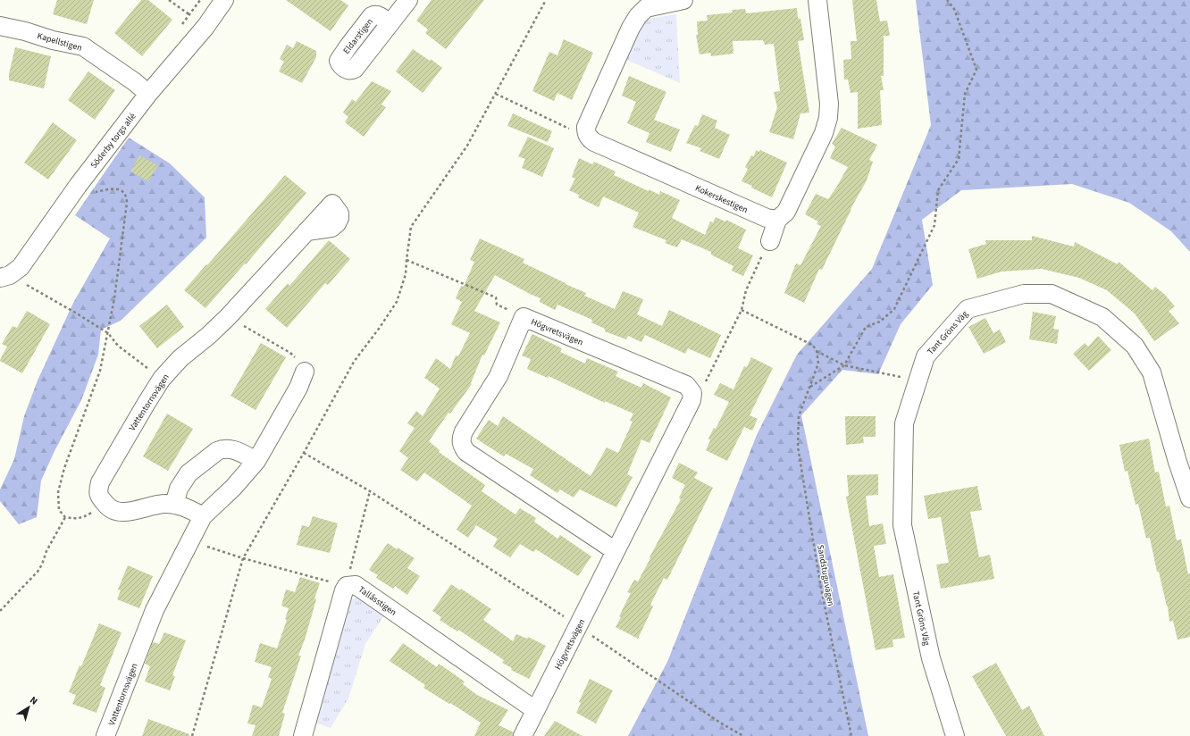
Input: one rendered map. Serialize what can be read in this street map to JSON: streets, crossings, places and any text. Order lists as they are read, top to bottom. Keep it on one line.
{"streets":{"street":["Kapellstigen","Söderby torgs allé","Kokerskestigen","Högvretsvägen","Tant Gröns Väg","Vattentornsvägen","Tallåsstigen"],"path":["Sandstuguvägen"]},"crossings":[["Kapellstigen","Söderby torgs allé"],["Högvretsvägen","Tallåsstigen"]],"north":"top right"}
